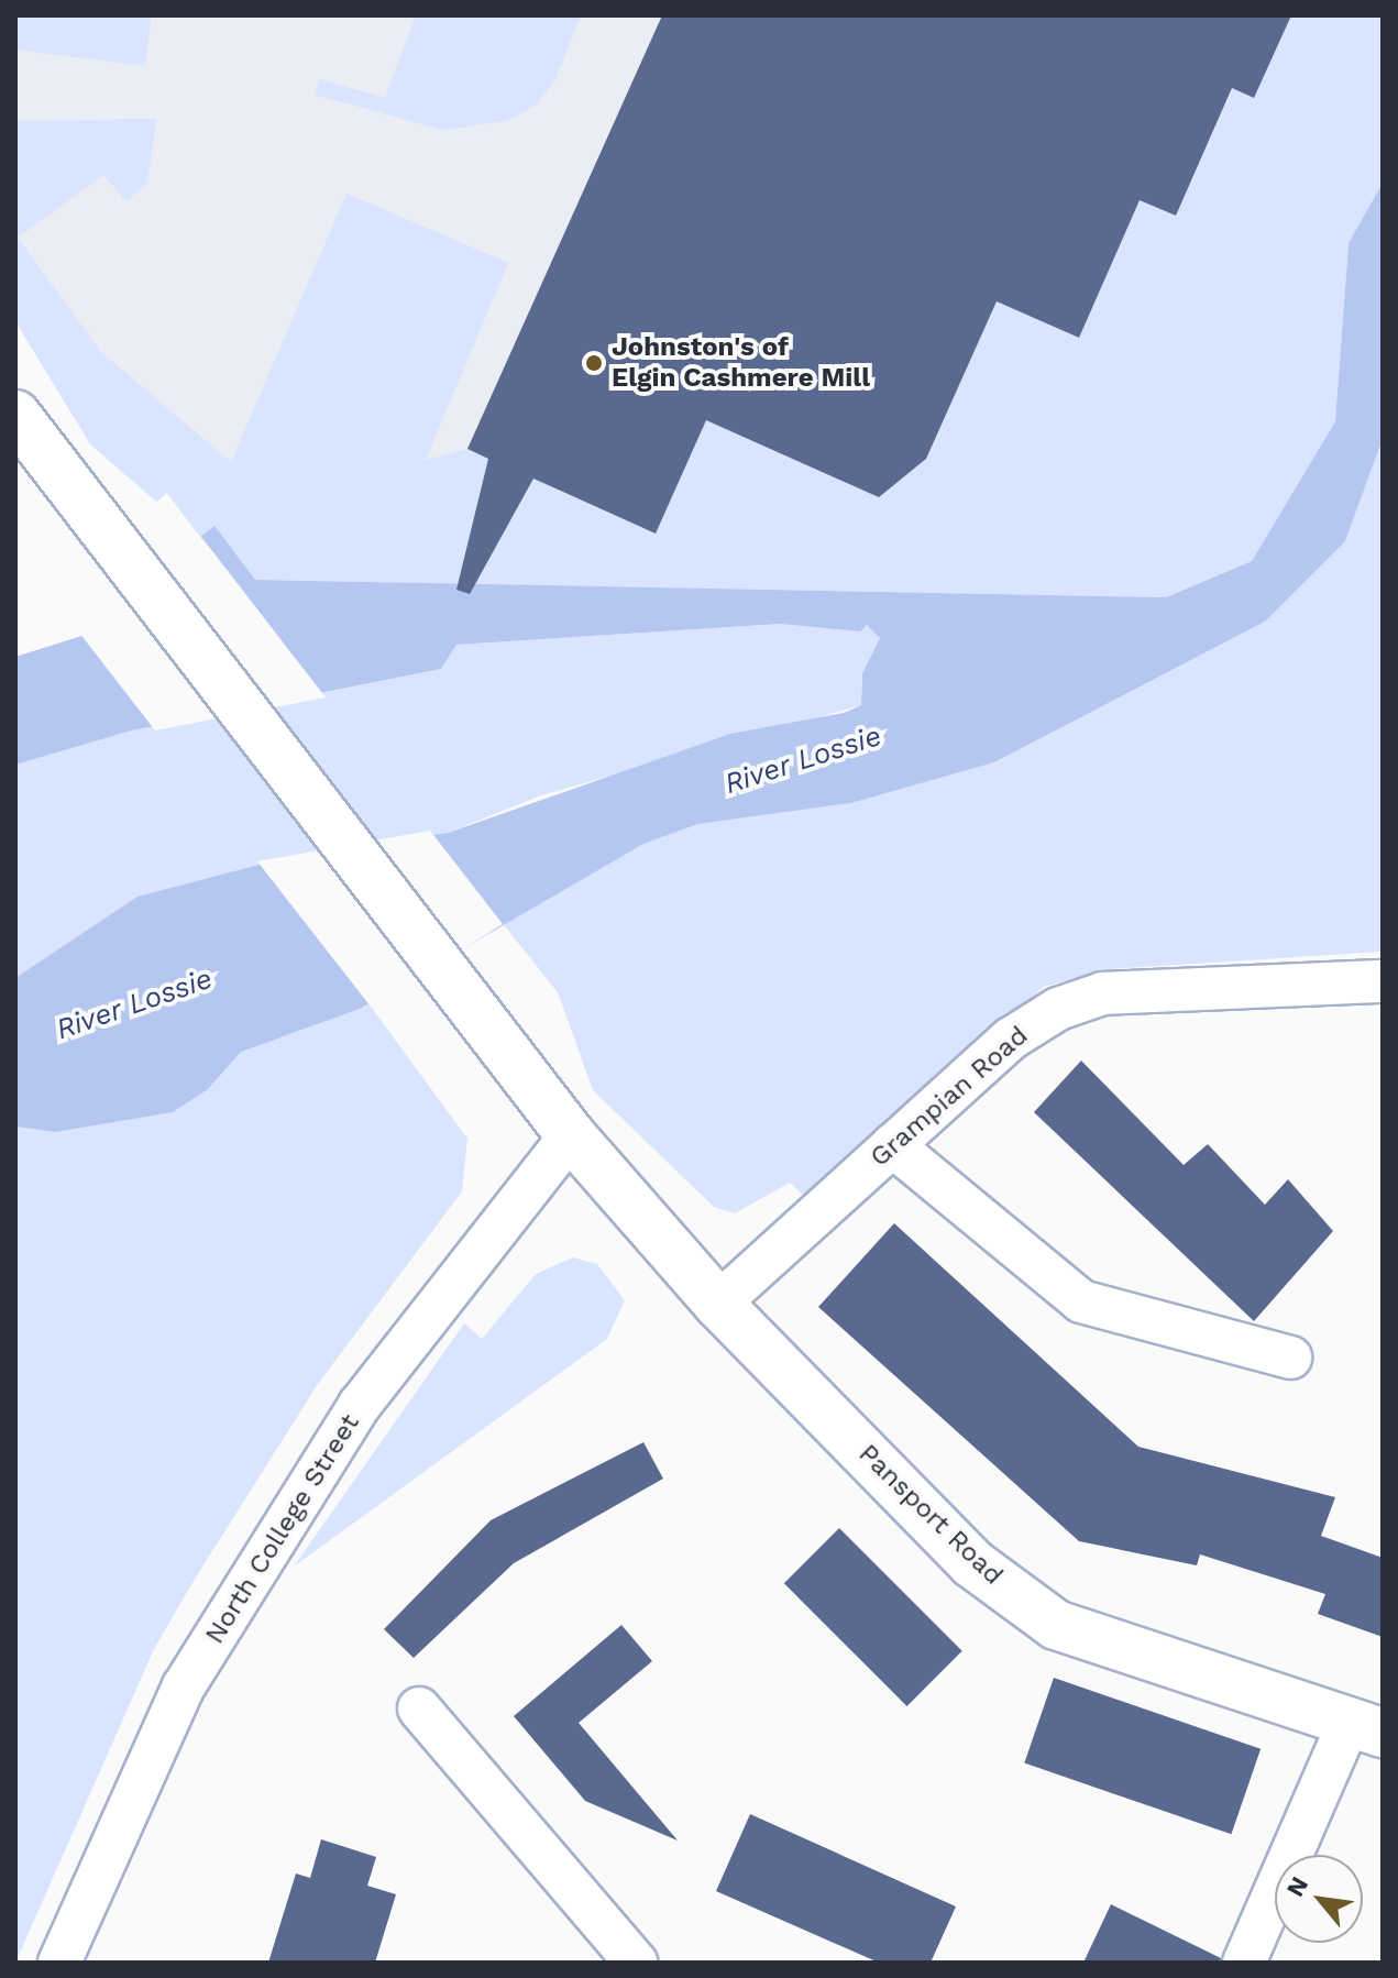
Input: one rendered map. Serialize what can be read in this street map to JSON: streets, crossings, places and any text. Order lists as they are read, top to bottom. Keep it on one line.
{"streets":{"street":["Grampian Road","Pansport Road","North College Street"]},"crossings":[["Grampian Road","Pansport Road"],["Pansport Road","North College Street"]],"water":["River Lossie"],"places":["Johnston's of Elgin Cashmere Mill"],"north":"top left"}
